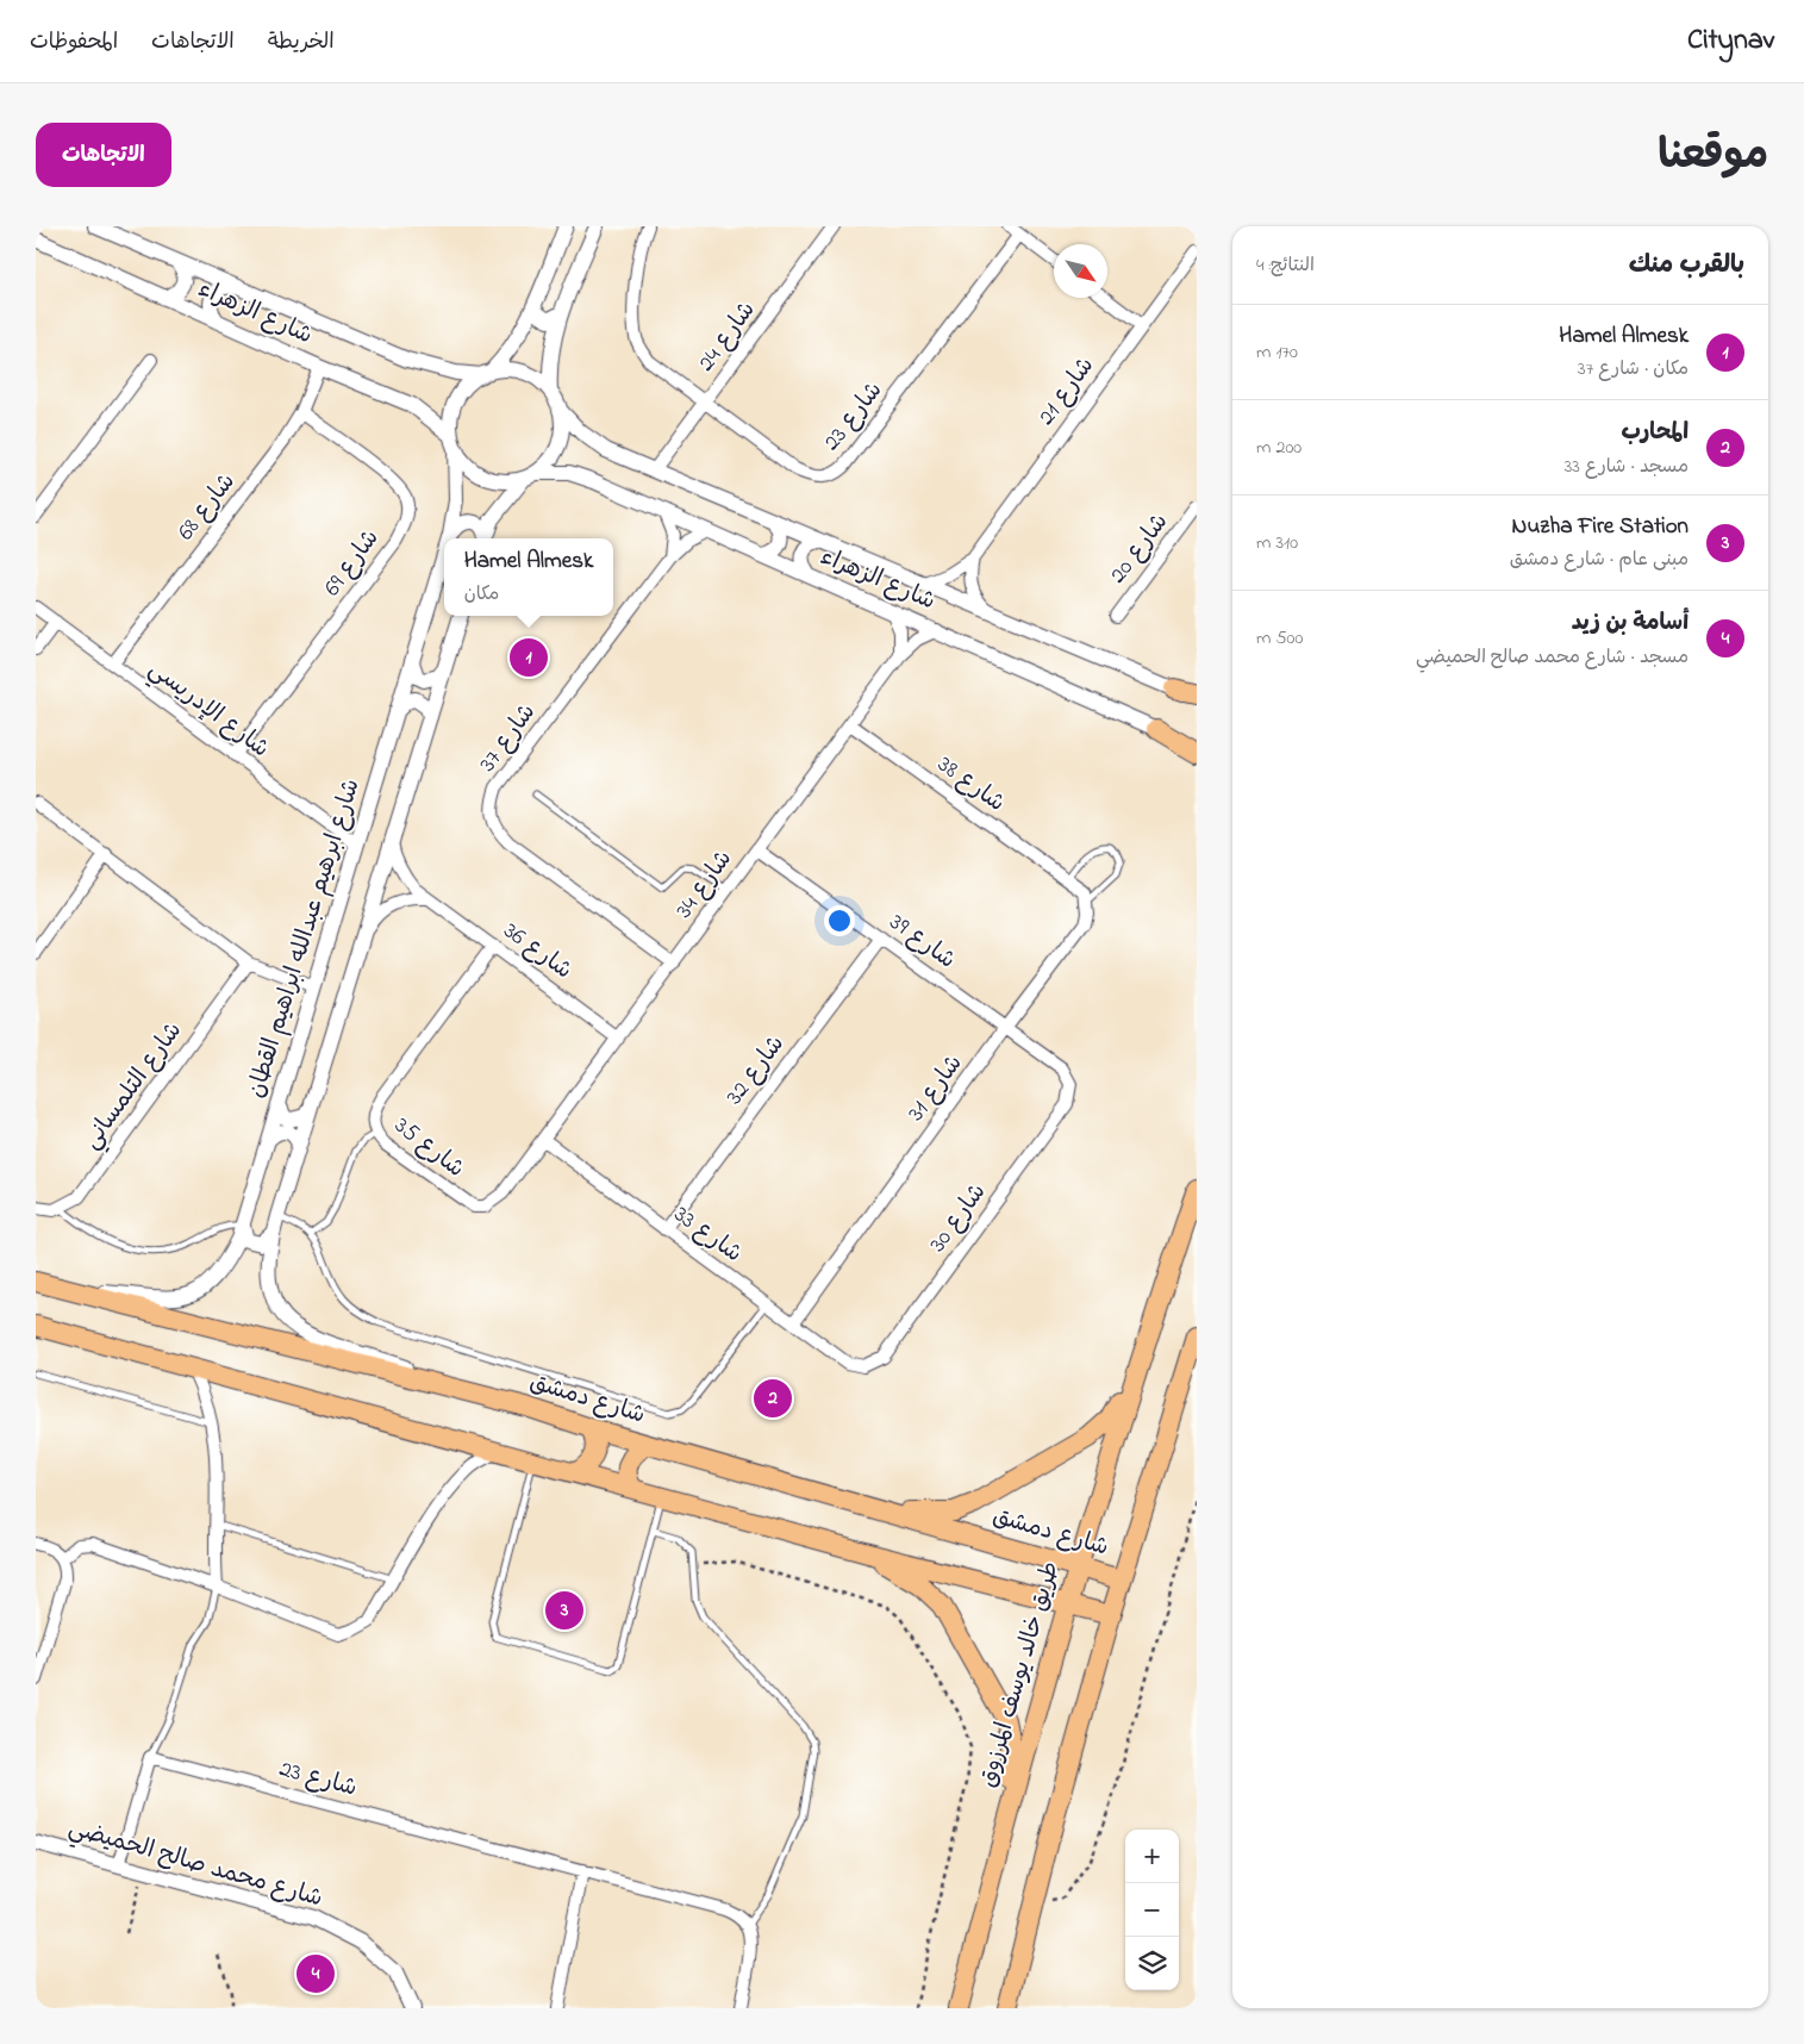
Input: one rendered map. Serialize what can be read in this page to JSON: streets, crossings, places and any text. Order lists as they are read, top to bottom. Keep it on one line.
{"streets":{"main road":["شارع دمشق","طريق خالد يوسف المرزوق"],"street":["شارع الزهراء","شارع 24","شارع 21","شارع 23","شارع 68","شارع 20","شارع 69","شارع الإدريسي","شارع 37","شارع 38","شارع 34","شارع ابرهيم عبدالله ابراهيم القطان","شارع 39","شارع 36","شارع 32","شارع التلمساني","شارع 31","شارع 35","شارع 30","شارع 33","شارع محمد صالح الحميضي"]},"crossings":[["شارع الزهراء","شارع 24"],["شارع الزهراء","شارع 21"],["شارع الزهراء","شارع 68"],["شارع الزهراء","شارع 37"],["شارع الزهراء","شارع 34"],["شارع الزهراء","شارع ابرهيم عبدالله ابراهيم القطان"],["شارع 24","شارع 23"],["شارع 68","شارع 69"],["شارع 68","شارع الإدريسي"],["شارع 69","شارع الإدريسي"],["شارع الإدريسي","شارع ابرهيم عبدالله ابراهيم القطان"],["شارع 37","شارع 34"],["شارع 38","شارع 34"],["شارع 34","شارع 39"],["شارع 34","شارع 36"],["شارع 34","شارع 35"],["شارع 34","شارع 33"],["شارع ابرهيم عبدالله ابراهيم القطان","شارع دمشق"],["شارع 39","شارع 32"],["شارع 39","شارع 31"],["شارع 39","شارع 30"],["شارع 36","شارع 35"],["شارع 32","شارع 33"],["شارع 31","شارع 33"],["شارع 35","شارع 33"],["شارع 30","شارع 33"],["شارع دمشق","طريق خالد يوسف المرزوق"]],"north":"bottom right","page":{"header":"Citynav","nav":["الخريطة","الاتجاهات","المحفوظات"],"title":"موقعنا","buttons":"الاتجاهات","heading":["بالقرب منك","النتائج: 4"],"list":[{"mark":"1","name":"Hamel Almesk","note":"مكان · شارع 37","value":"170 m"},{"mark":"2","name":"المحارب","note":"مسجد · شارع 33","value":"200 m"},{"mark":"3","name":"Nuzha Fire Station","note":"مبنى عام · شارع دمشق","value":"310 m"},{"mark":"4","name":"أسامة بن زيد","note":"مسجد · شارع محمد صالح الحميضي","value":"500 m"}],"popup":["Hamel Almesk","مكان"],"pins":["1","2","3","4"],"map_buttons":["+","−"]}}
